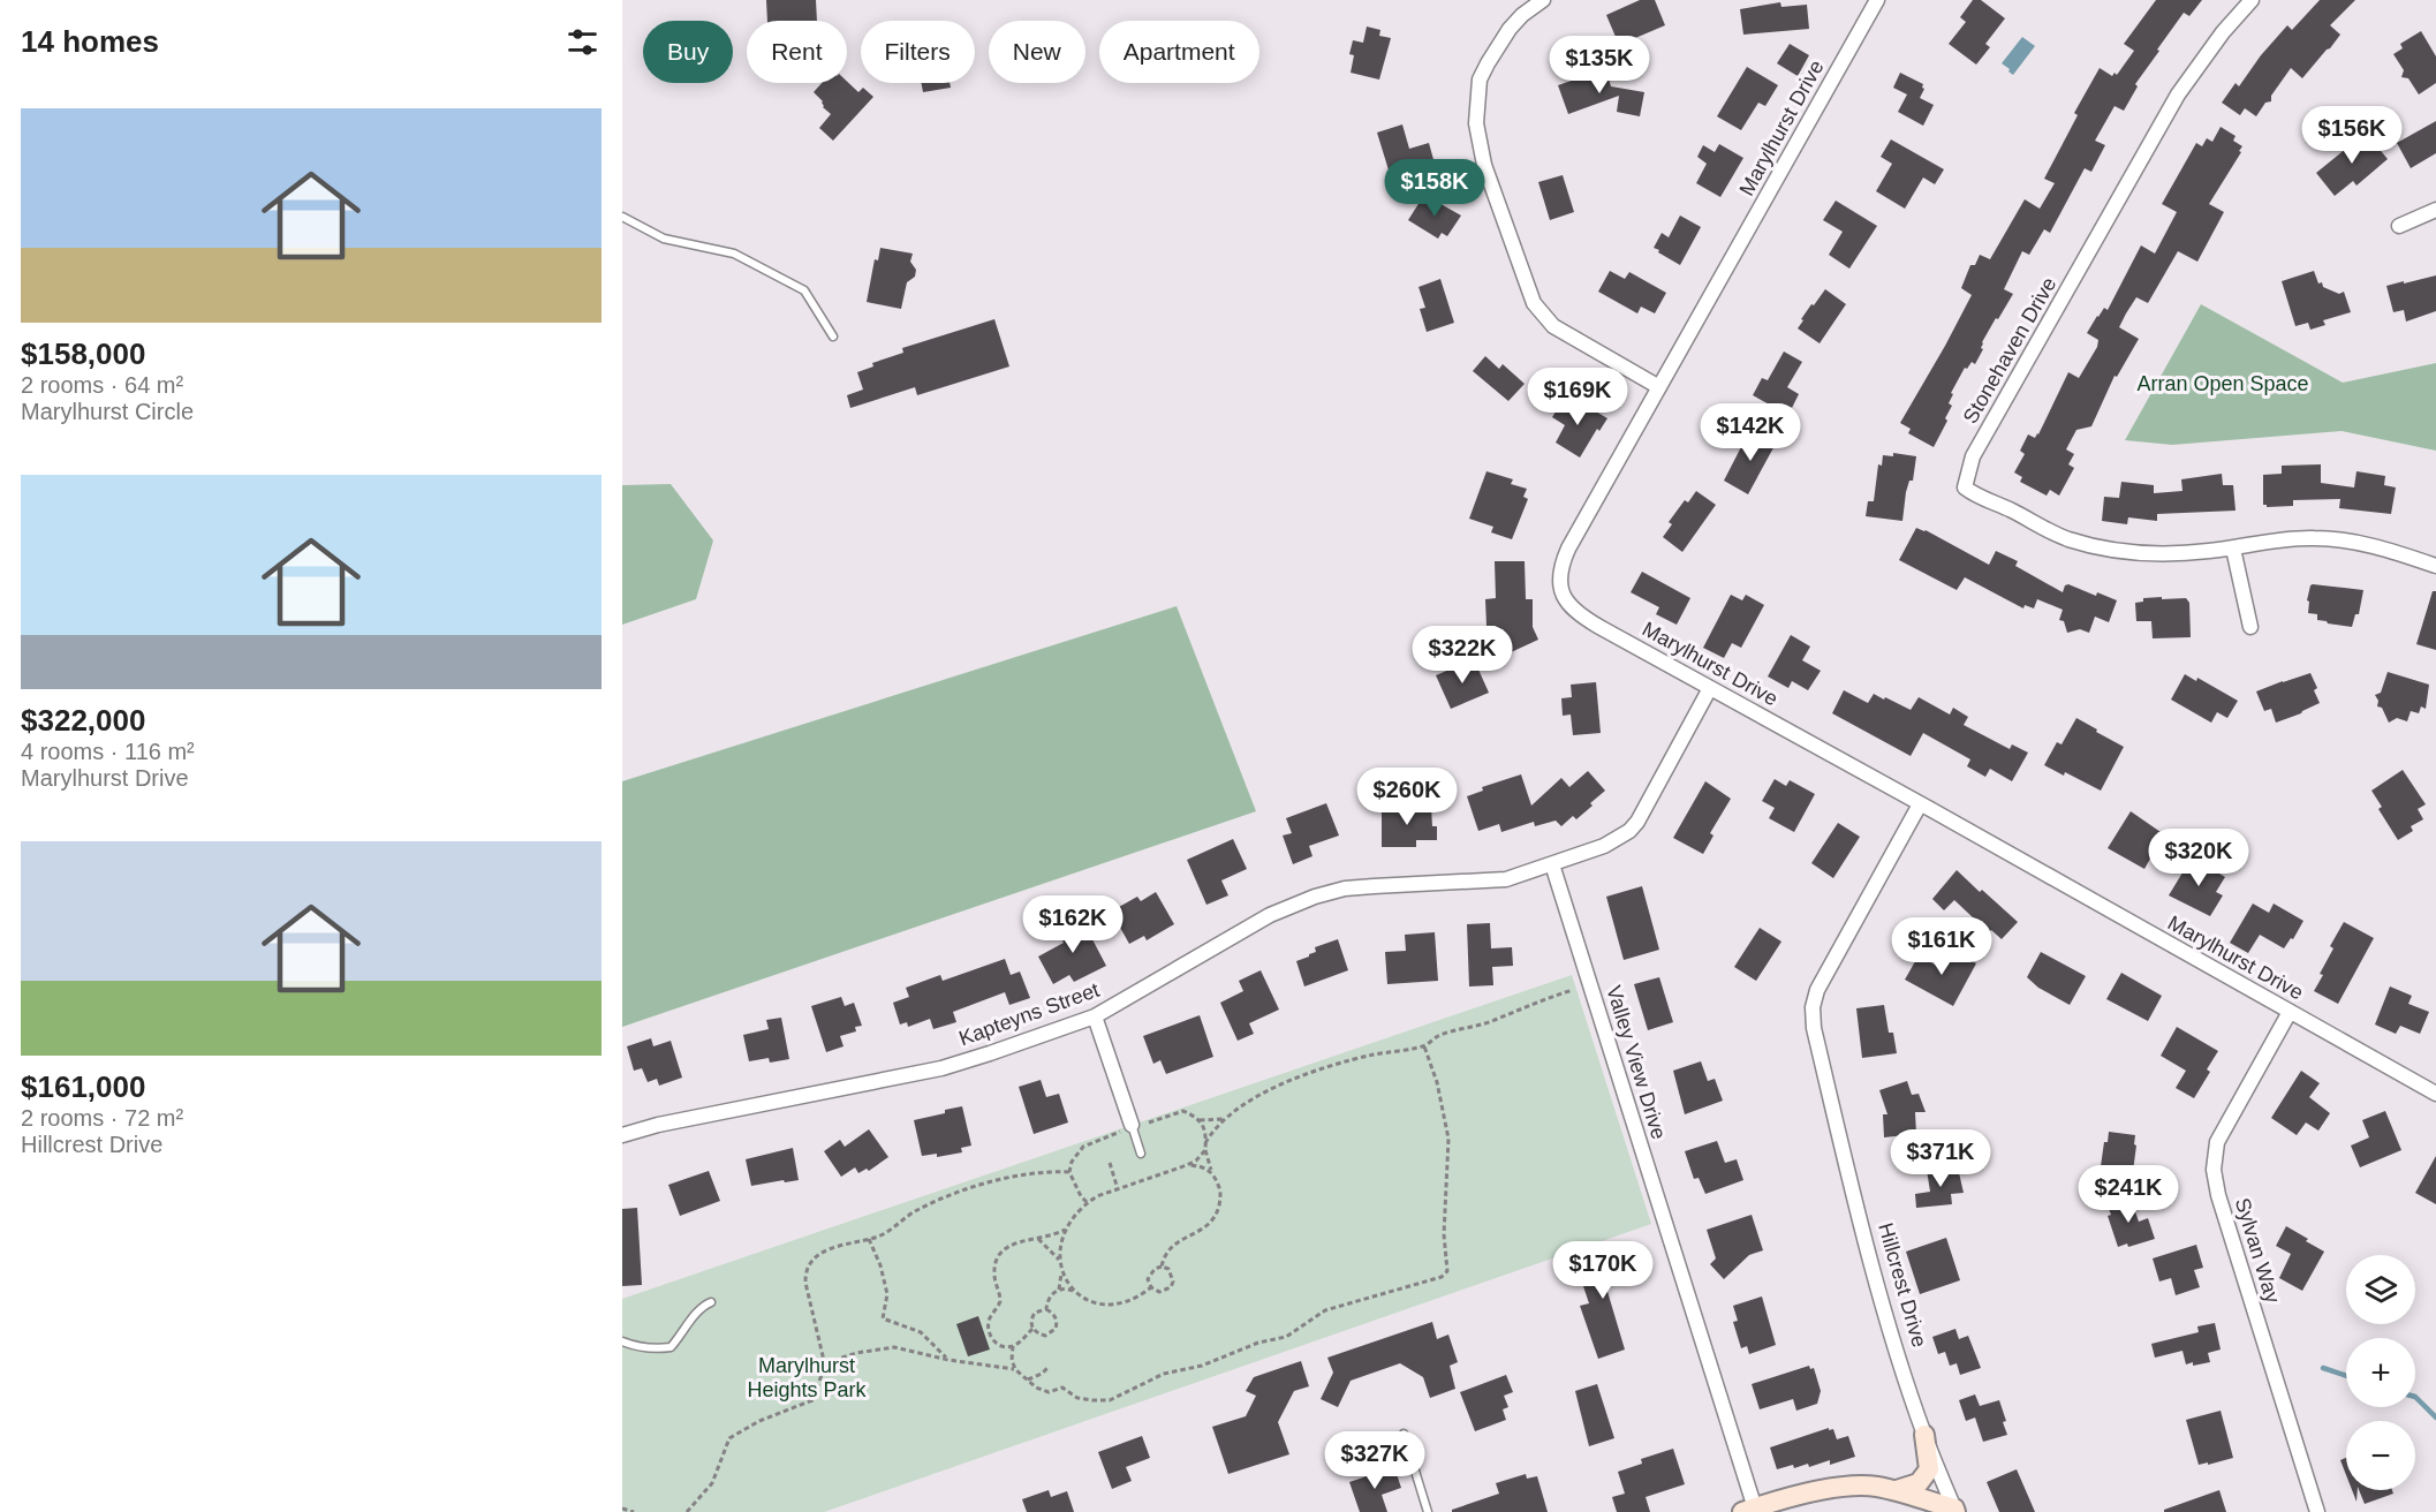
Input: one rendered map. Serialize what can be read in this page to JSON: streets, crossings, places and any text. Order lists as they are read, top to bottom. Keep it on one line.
{"streets":{"street":["Marylhurst Drive","Stonehaven Drive","Kapteyns Street","Valley View Drive","Sylvan Way","Hillcrest Drive"]},"crossings":[["Marylhurst Drive","Sylvan Way"],["Marylhurst Drive","Hillcrest Drive"],["Kapteyns Street","Valley View Drive"]],"parks":["Arran Open Space","Marylhurst Heights Park"],"page":{"heading":"14 homes","chip":["Buy","Rent","Filters","New","Apartment"],"price":["$135K","$156K","$158K","$169K","$142K","$322K","$260K","$320K","$162K","$161K","$371K","$241K","$170K","$327K"],"list":[{"name":"$158,000","note":"2 rooms · 64 m² · Marylhurst Circle"},{"name":"$322,000","note":"4 rooms · 116 m² · Marylhurst Drive"},{"name":"$161,000","note":"2 rooms · 72 m² · Hillcrest Drive"}],"map_buttons":["+","−"]}}
